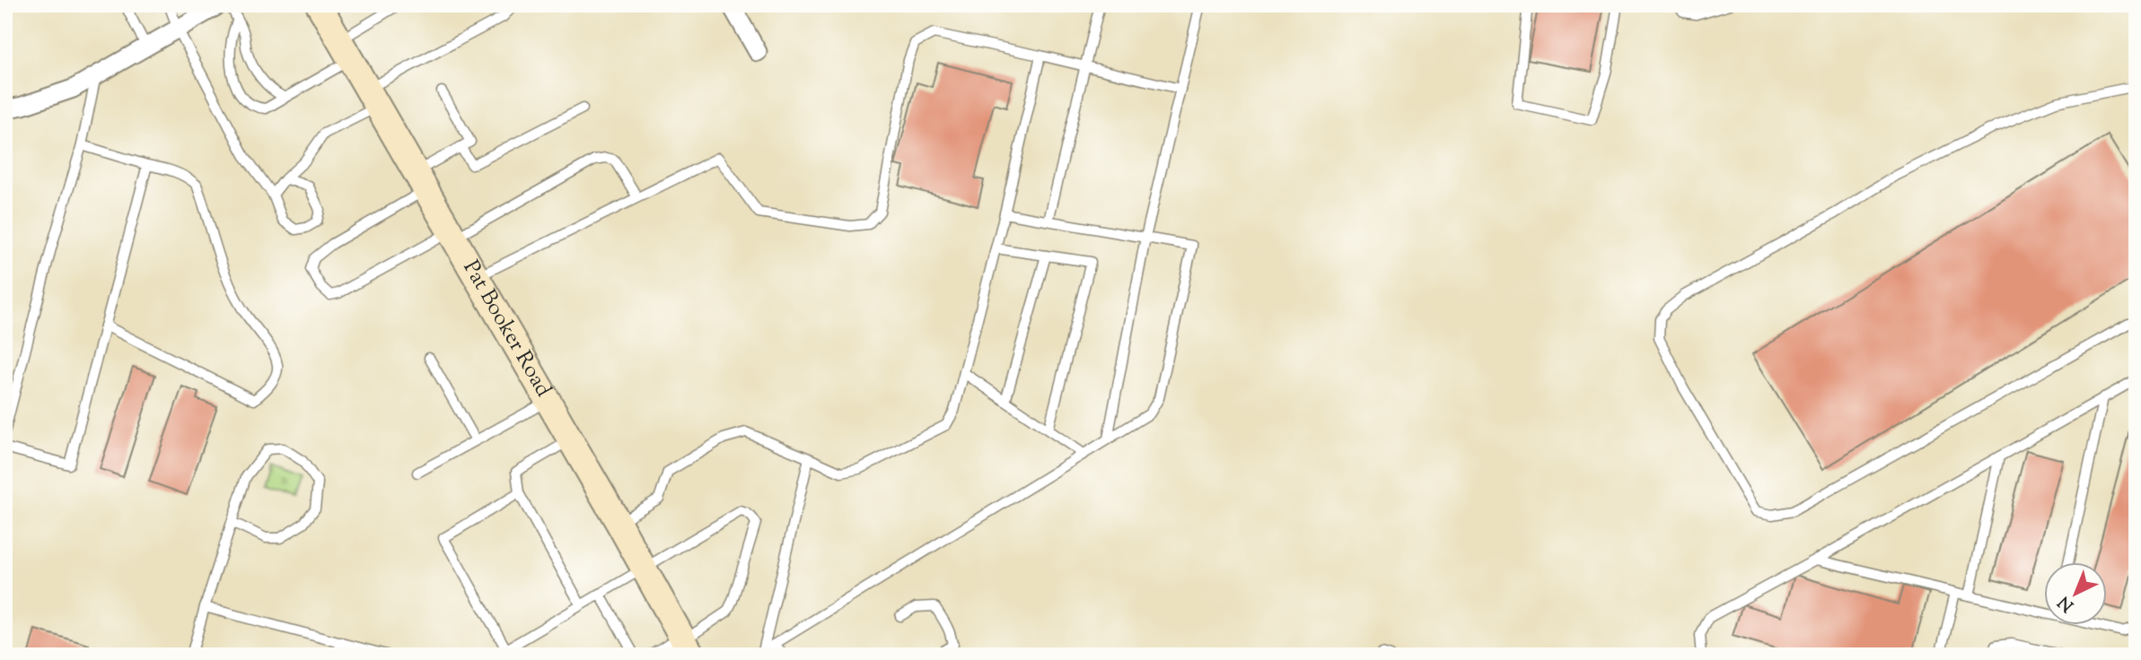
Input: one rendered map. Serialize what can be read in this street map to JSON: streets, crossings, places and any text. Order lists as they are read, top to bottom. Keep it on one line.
{"streets":{"main road":["Pat Booker Road"]},"north":"bottom left"}
